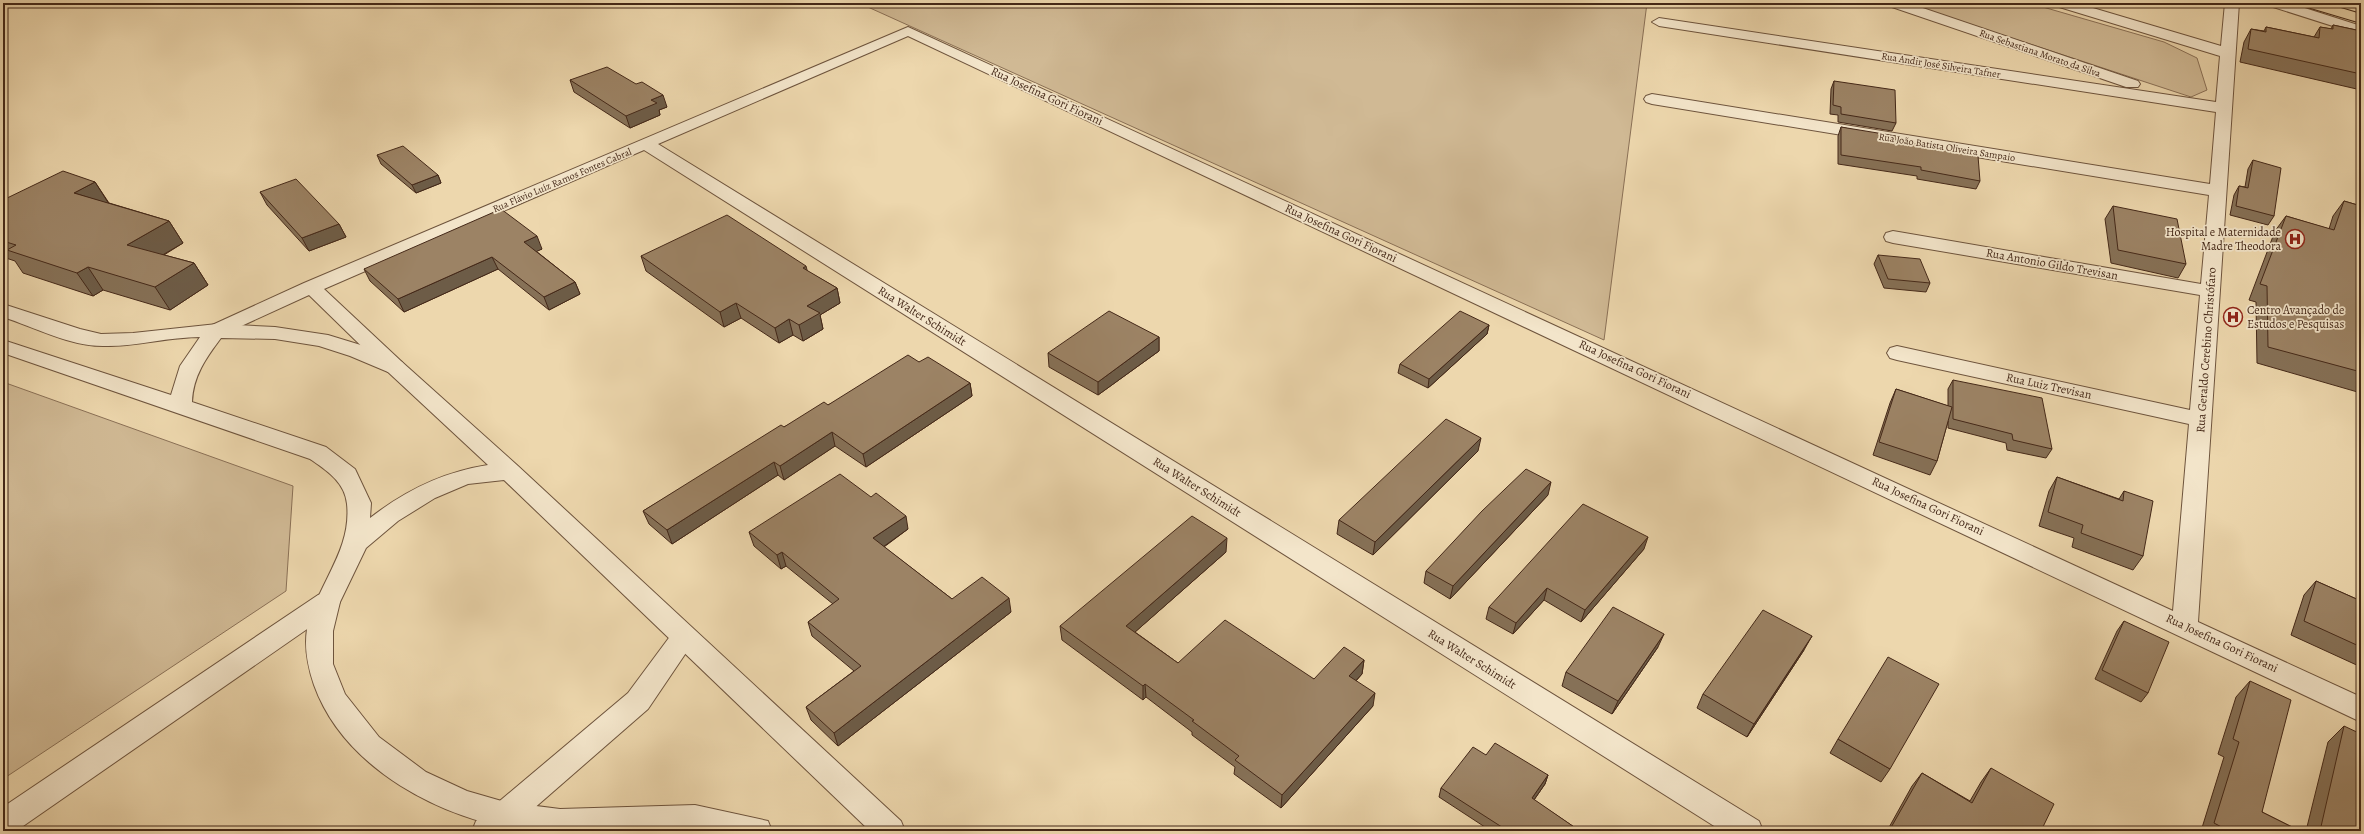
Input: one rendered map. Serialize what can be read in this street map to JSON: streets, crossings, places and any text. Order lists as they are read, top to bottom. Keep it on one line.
{"streets":{"street":["Rua Sebastiana Morato da Silva","Rua Andir José Silveira Tafner","Rua Josefina Gori Fiorani","Rua João Batista Oliveira Sampaio","Rua Flávio Luíz Ramos Fontes Cabral","Rua Antonio Gildo Trevisan","Rua Walter Schimidt","Rua Geraldo Cerebino Christófaro","Rua Luiz Trevisan"]},"crossings":[["Rua Sebastiana Morato da Silva","Rua Andir José Silveira Tafner"],["Rua Andir José Silveira Tafner","Rua Geraldo Cerebino Christófaro"],["Rua Josefina Gori Fiorani","Rua Flávio Luíz Ramos Fontes Cabral"],["Rua Josefina Gori Fiorani","Rua Geraldo Cerebino Christófaro"],["Rua João Batista Oliveira Sampaio","Rua Geraldo Cerebino Christófaro"],["Rua Flávio Luíz Ramos Fontes Cabral","Rua Walter Schimidt"],["Rua Antonio Gildo Trevisan","Rua Geraldo Cerebino Christófaro"],["Rua Geraldo Cerebino Christófaro","Rua Luiz Trevisan"]],"places":{"hospital":["Hospital e Maternidade Madre Theodora","Centro Avançado de Estudos e Pesquisas"]}}
